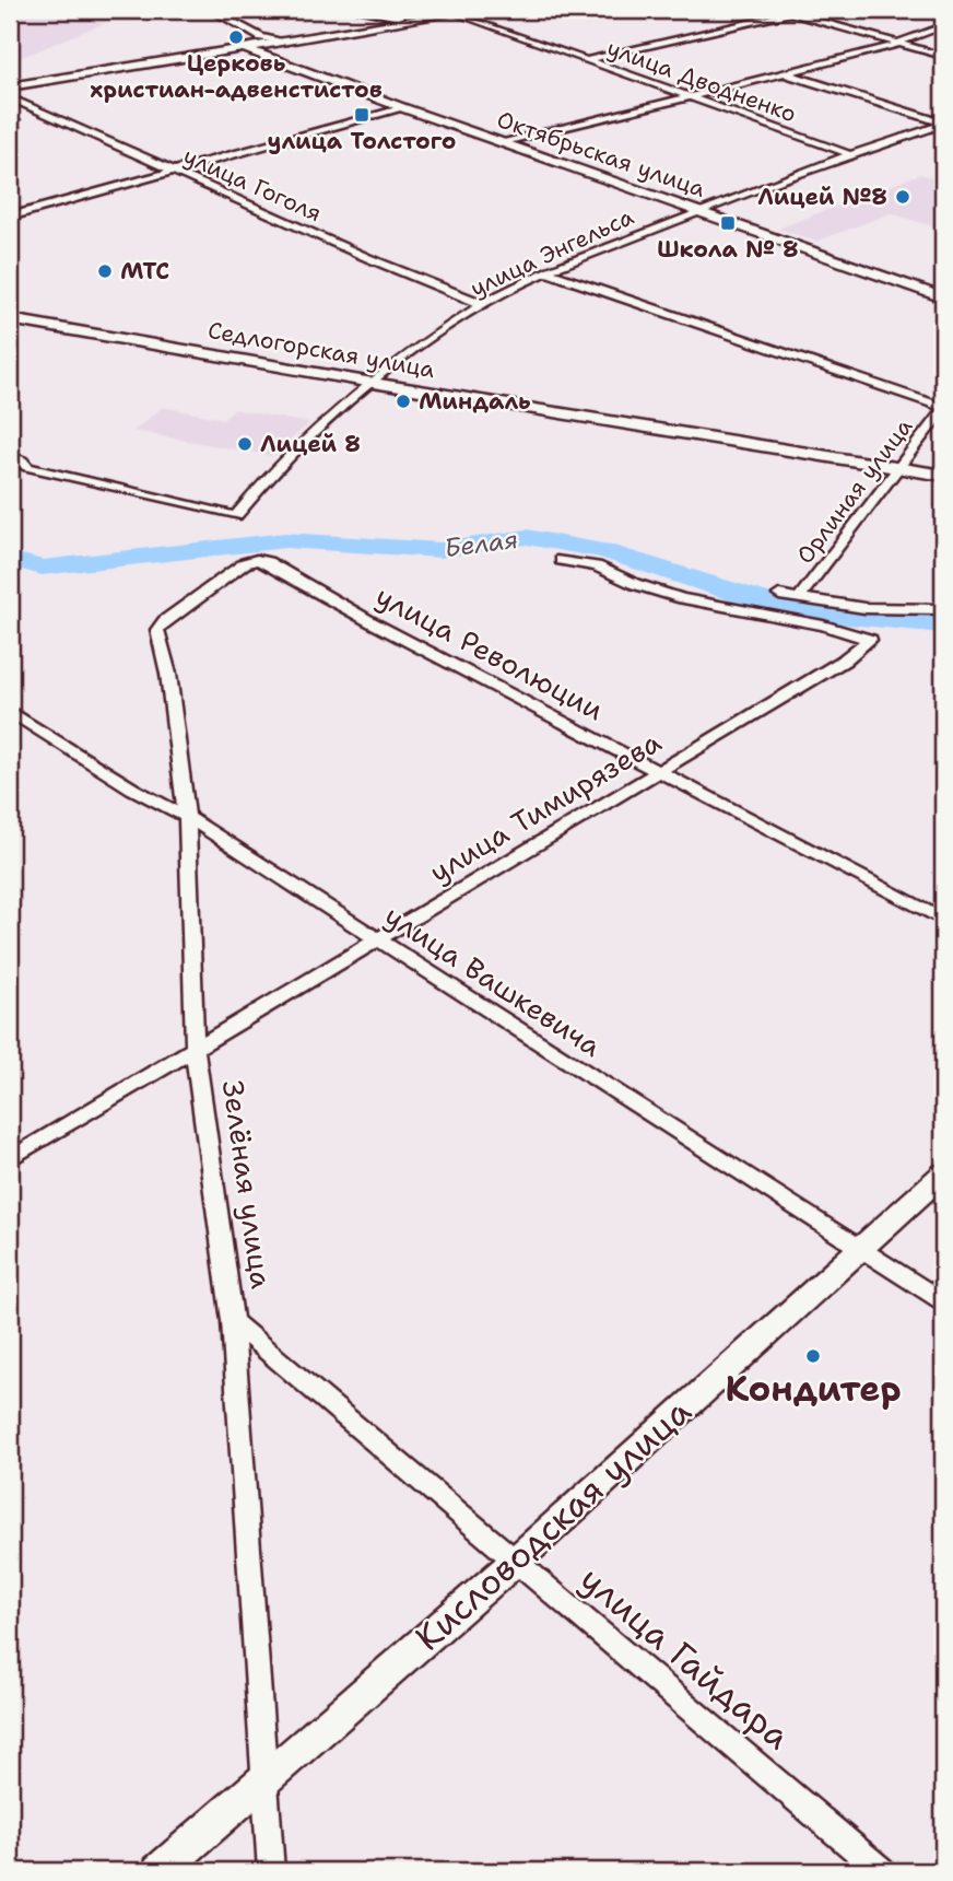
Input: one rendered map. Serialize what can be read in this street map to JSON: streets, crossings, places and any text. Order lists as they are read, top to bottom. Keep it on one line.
{"streets":{"main road":["Октябрьская улица","Седлогорская улица","Кисловодская улица"],"street":["улица Дводненко","улица Гоголя","улица Энгельса","Орлиная улица","улица Революции","улица Тимирязева","улица Вашкевича","Зелёная улица","улица Гайдара"]},"crossings":[["улица Дводненко","улица Энгельса"],["Октябрьская улица","улица Энгельса"],["улица Гоголя","улица Энгельса"],["улица Энгельса","Седлогорская улица"],["Седлогорская улица","Орлиная улица"],["улица Революции","улица Тимирязева"],["улица Революции","Зелёная улица"],["улица Тимирязева","улица Вашкевича"],["улица Тимирязева","Зелёная улица"],["улица Вашкевича","Зелёная улица"],["улица Вашкевича","Кисловодская улица"],["Зелёная улица","Кисловодская улица"],["Зелёная улица","улица Гайдара"],["Кисловодская улица","улица Гайдара"]],"water":["Белая"],"places":{"other":["Церковь христиан-адвенстистов","Лицей №8","МТС","Миндаль","Лицей 8","Кондитер"],"transit":["улица Толстого","Школа № 8"]}}
